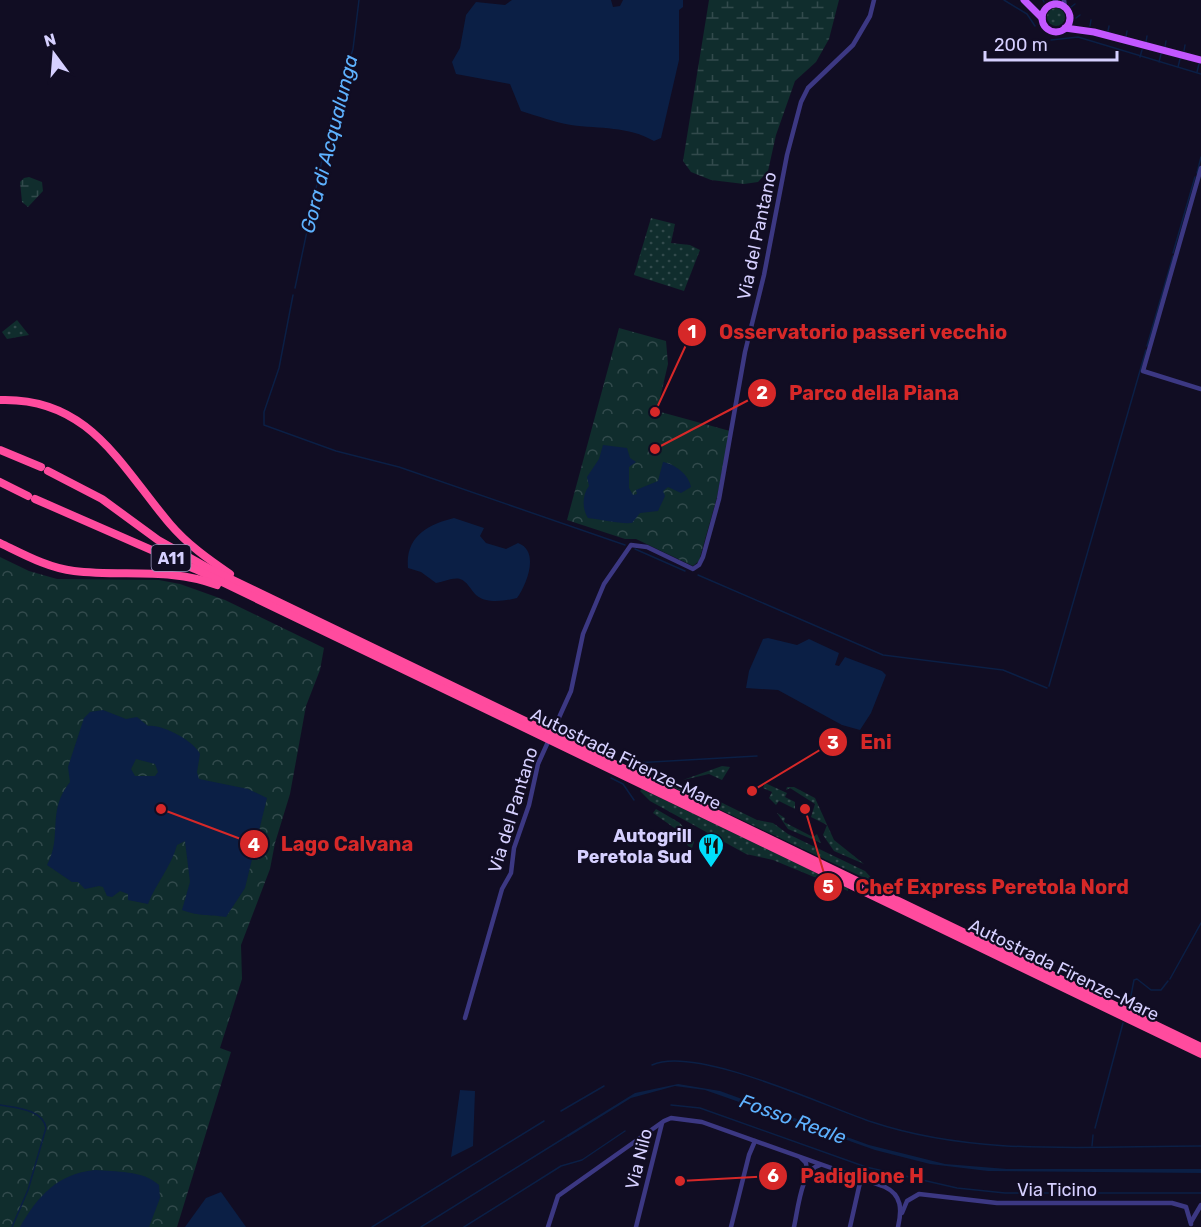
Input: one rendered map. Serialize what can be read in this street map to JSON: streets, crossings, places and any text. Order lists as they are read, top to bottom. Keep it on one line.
{"streets":{"highway":["A11","Autostrada Firenze-Mare"],"street":["Via del Pantano","Via Nilo","Via Ticino"]},"crossings":[["Via Nilo","Via Ticino"]],"water":["Gora di Acqualunga","Fosso Reale"],"places":{"other":["Osservatorio passeri vecchio","Parco della Piana","Eni","Lago Calvana","Chef Express Peretola Nord","Padiglione H"],"restaurant":["Autogrill Peretola Sud"]},"scale_bar":"200 m","north":"top"}
